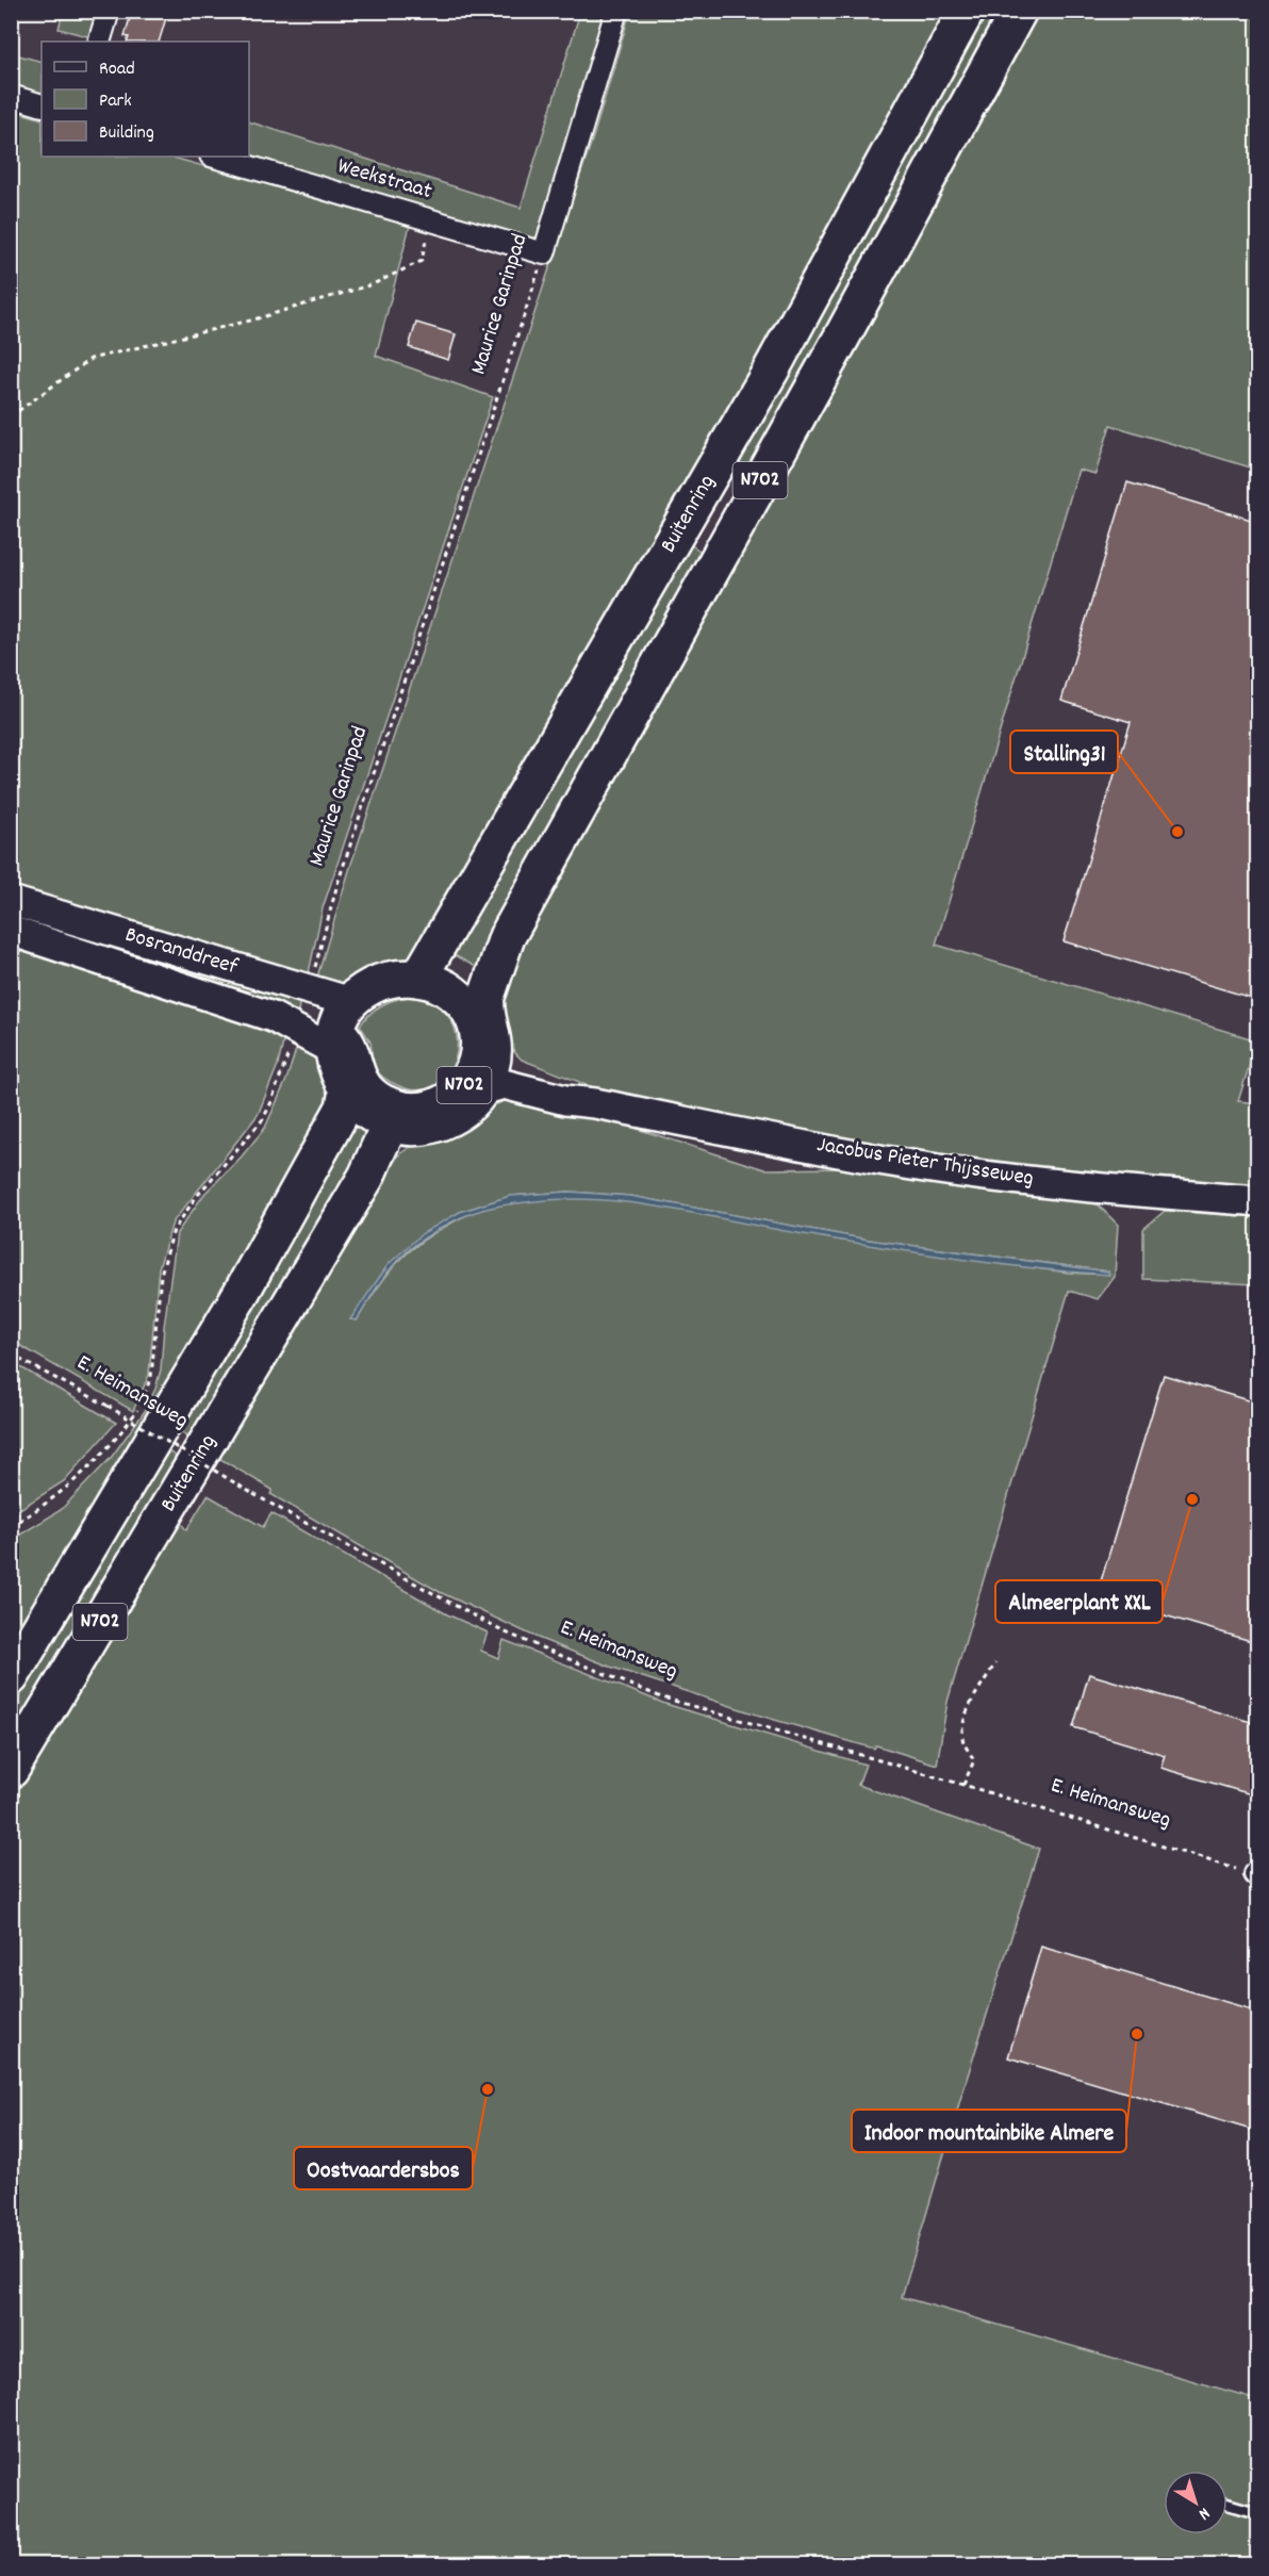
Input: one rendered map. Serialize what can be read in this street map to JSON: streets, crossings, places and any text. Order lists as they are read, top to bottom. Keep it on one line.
{"streets":{"highway":["N702","Buitenring"],"street":["Weekstraat","Maurice Garinpad","Bosranddreef","Jacobus Pieter Thijsseweg"],"path":["E. Heimansweg"]},"crossings":[["Weekstraat","Maurice Garinpad"],["Maurice Garinpad","Bosranddreef"],["N702","Buitenring"],["N702","Bosranddreef"],["N702","Jacobus Pieter Thijsseweg"],["Buitenring","Bosranddreef"],["Buitenring","Jacobus Pieter Thijsseweg"],["Bosranddreef","Jacobus Pieter Thijsseweg"]],"places":["Stalling31","Almeerplant XXL","Indoor mountainbike Almere","Oostvaardersbos"],"legend":["Road","Park","Building"],"north":"bottom right"}
